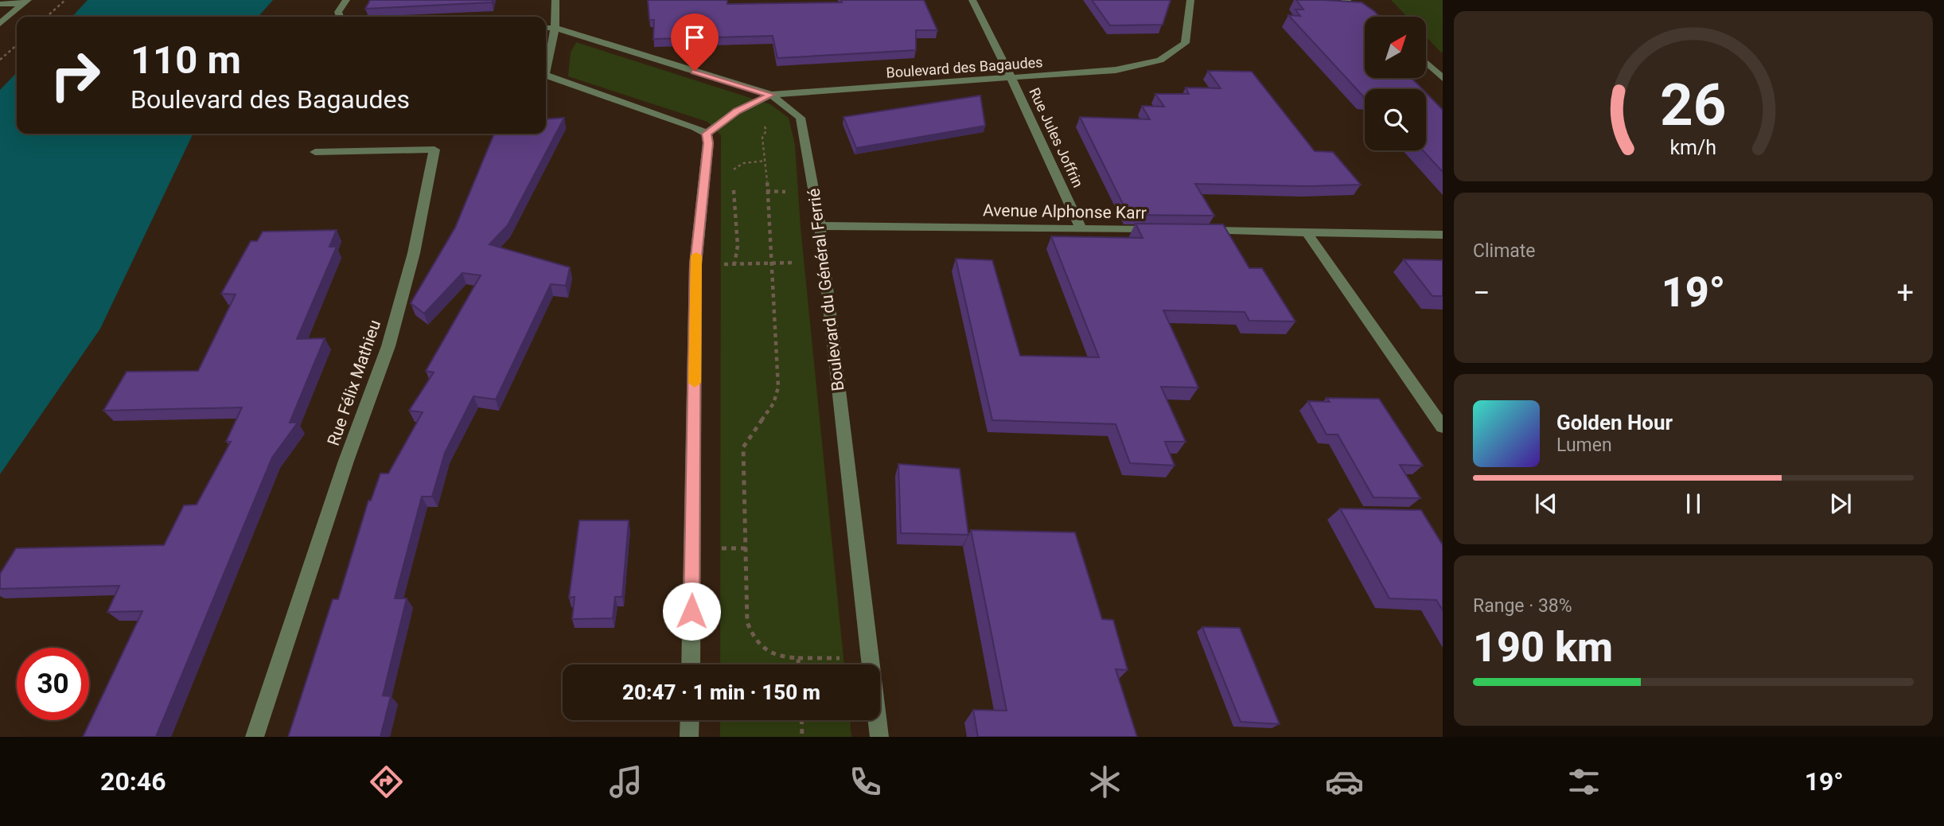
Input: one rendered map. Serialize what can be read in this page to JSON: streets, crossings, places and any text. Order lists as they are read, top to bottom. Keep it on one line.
{"streets":{"street":["Boulevard des Bagaudes","Rue Jules Joffrin","Avenue Alphonse Karr","Boulevard du Général Ferrié","Rue Félix Mathieu"]},"crossings":[["Boulevard des Bagaudes","Rue Jules Joffrin"],["Boulevard des Bagaudes","Boulevard du Général Ferrié"],["Rue Jules Joffrin","Avenue Alphonse Karr"],["Avenue Alphonse Karr","Boulevard du Général Ferrié"]],"north":"top right","page":{"turn":["110 m","Boulevard des Bagaudes"],"tile":["Climate",["Range · 38%","190 km"]],"heat":["−","19°","+"],"song":["Golden Hour","Lumen"],"limit":"30","trip":"20:47 · 1 min · 150 m","tabs":["20:46","19°"],"gauge":["26","km/h"]}}
